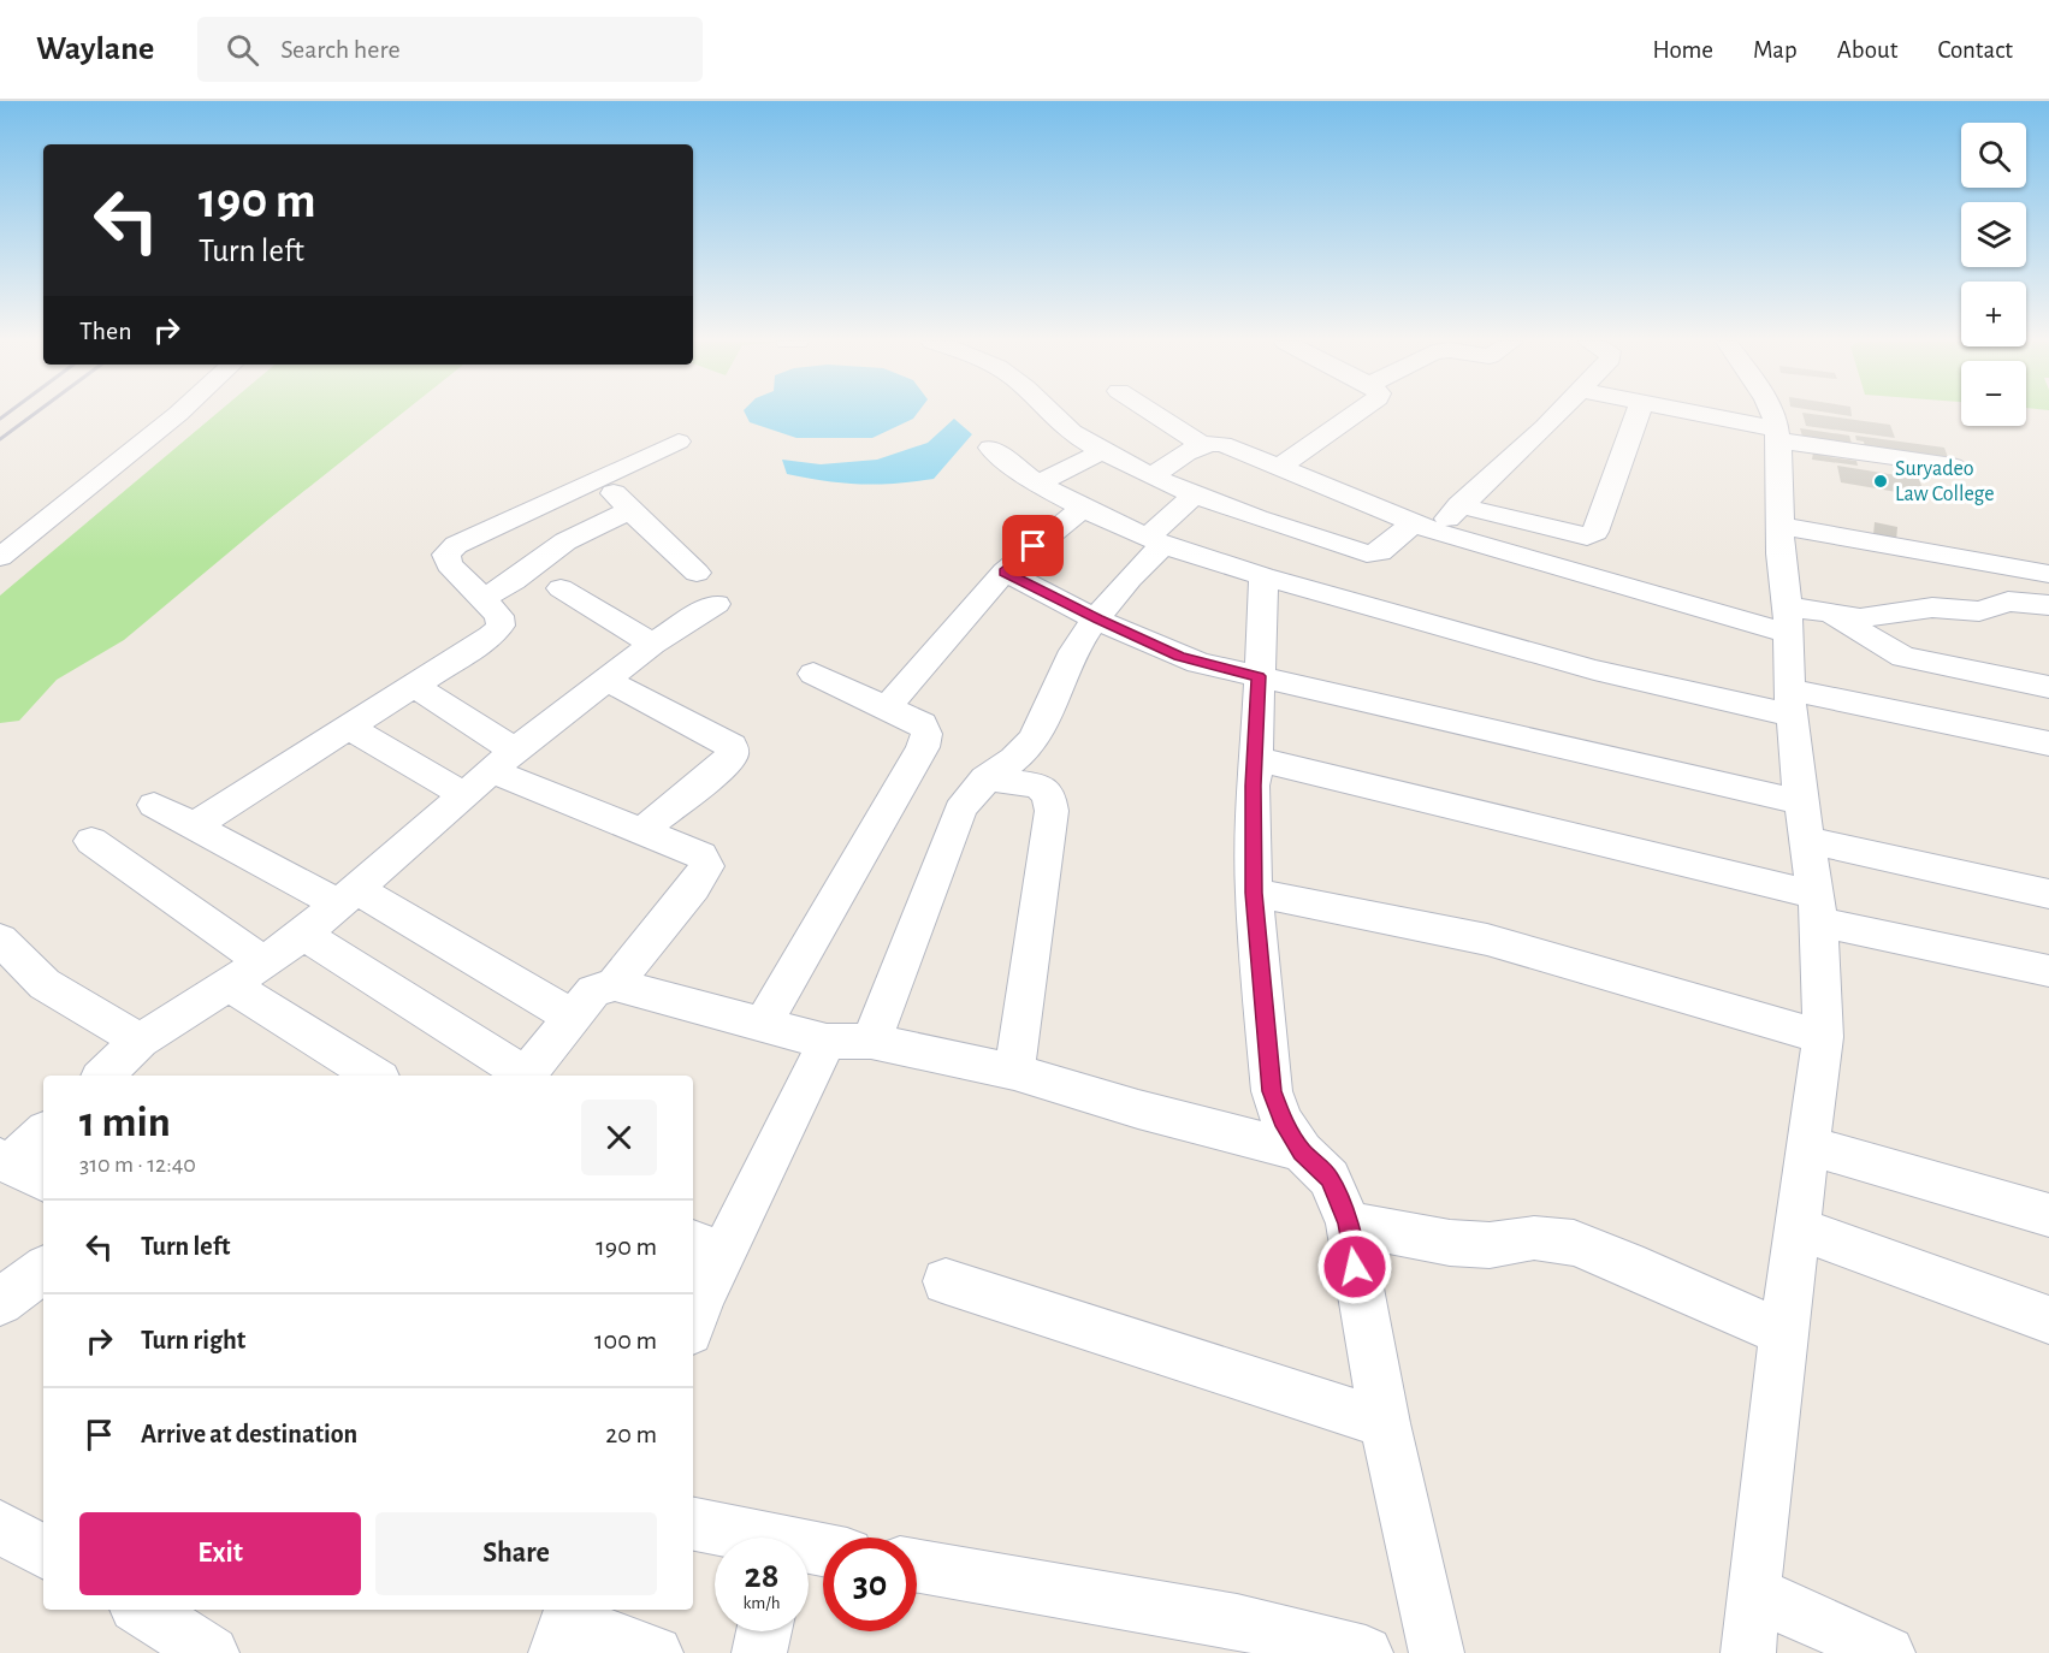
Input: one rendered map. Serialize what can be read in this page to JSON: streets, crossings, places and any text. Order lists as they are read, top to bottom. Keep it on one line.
{"places":["Suryadeo Law College"],"page":{"header":"Waylane","search":"Search here","nav":["Home","Map","About","Contact"],"map_buttons":["+","−"],"turn":["190 m","Turn left"],"then":"Then","heading":["1 min","310 m · 12:40"],"list":[{"name":"Turn left","value":"190 m"},{"name":"Turn right","value":"100 m"},{"name":"Arrive at destination","value":"20 m"}],"buttons":["Exit","Share"],"speed":"28 km/h","limit":"30"}}
